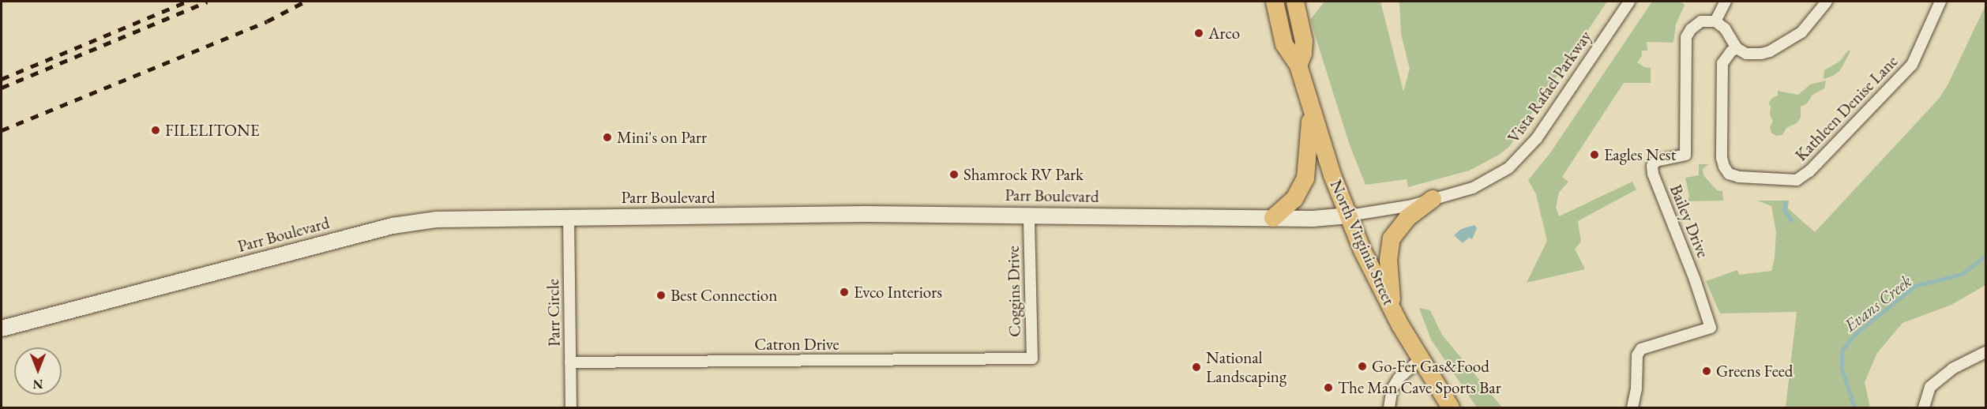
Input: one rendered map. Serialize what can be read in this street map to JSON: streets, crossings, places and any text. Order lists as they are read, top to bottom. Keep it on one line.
{"streets":{"main road":["Parr Boulevard","North Virginia Street"],"street":["Vista Rafael Parkway","Kathleen Denise Lane","Bailey Drive","Coggins Drive","Parr Circle","Catron Drive"]},"crossings":[["Vista Rafael Parkway","Parr Boulevard"],["Vista Rafael Parkway","North Virginia Street"],["Parr Boulevard","North Virginia Street"],["Parr Boulevard","Coggins Drive"],["Parr Boulevard","Parr Circle"],["Coggins Drive","Catron Drive"],["Parr Circle","Catron Drive"]],"water":["Evans Creek"],"places":["Arco","FILELITONE","Mini's on Parr","Eagles Nest","Shamrock RV Park","Evco Interiors","Best Connection","Go-Fer Gas&Food","National Landscaping","Greens Feed","The Man Cave Sports Bar"],"north":"bottom"}
